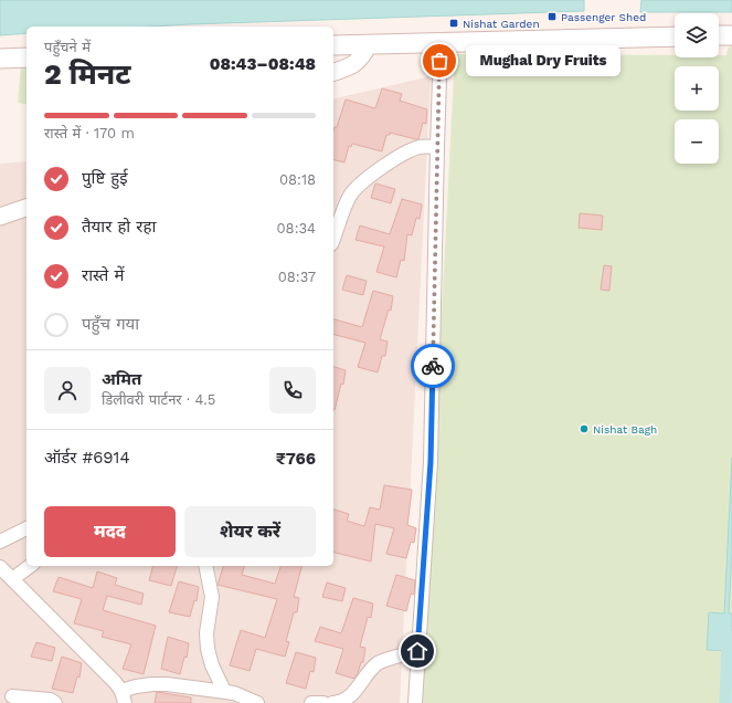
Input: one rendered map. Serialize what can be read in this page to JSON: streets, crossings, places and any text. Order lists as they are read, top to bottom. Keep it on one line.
{"places":{"transit":["Passenger Shed","Nishat Garden"],"other":["Mughal Dry Fruits","Nishat Bagh"]},"page":{"map_buttons":["+","−"],"heading":["2 मिनट","पहुँचने में","08:43–08:48"],"panel":["अमित","डिलीवरी पार्टनर · 4.5","ऑर्डर #6914","₹766"],"bubble":"Mughal Dry Fruits","bar":"रास्ते में · 170 m","list":[["पुष्टि हुई","08:18"],["तैयार हो रहा","08:34"],["रास्ते में","08:37"],"पहुँच गया"],"buttons":["मदद","शेयर करें"]}}
